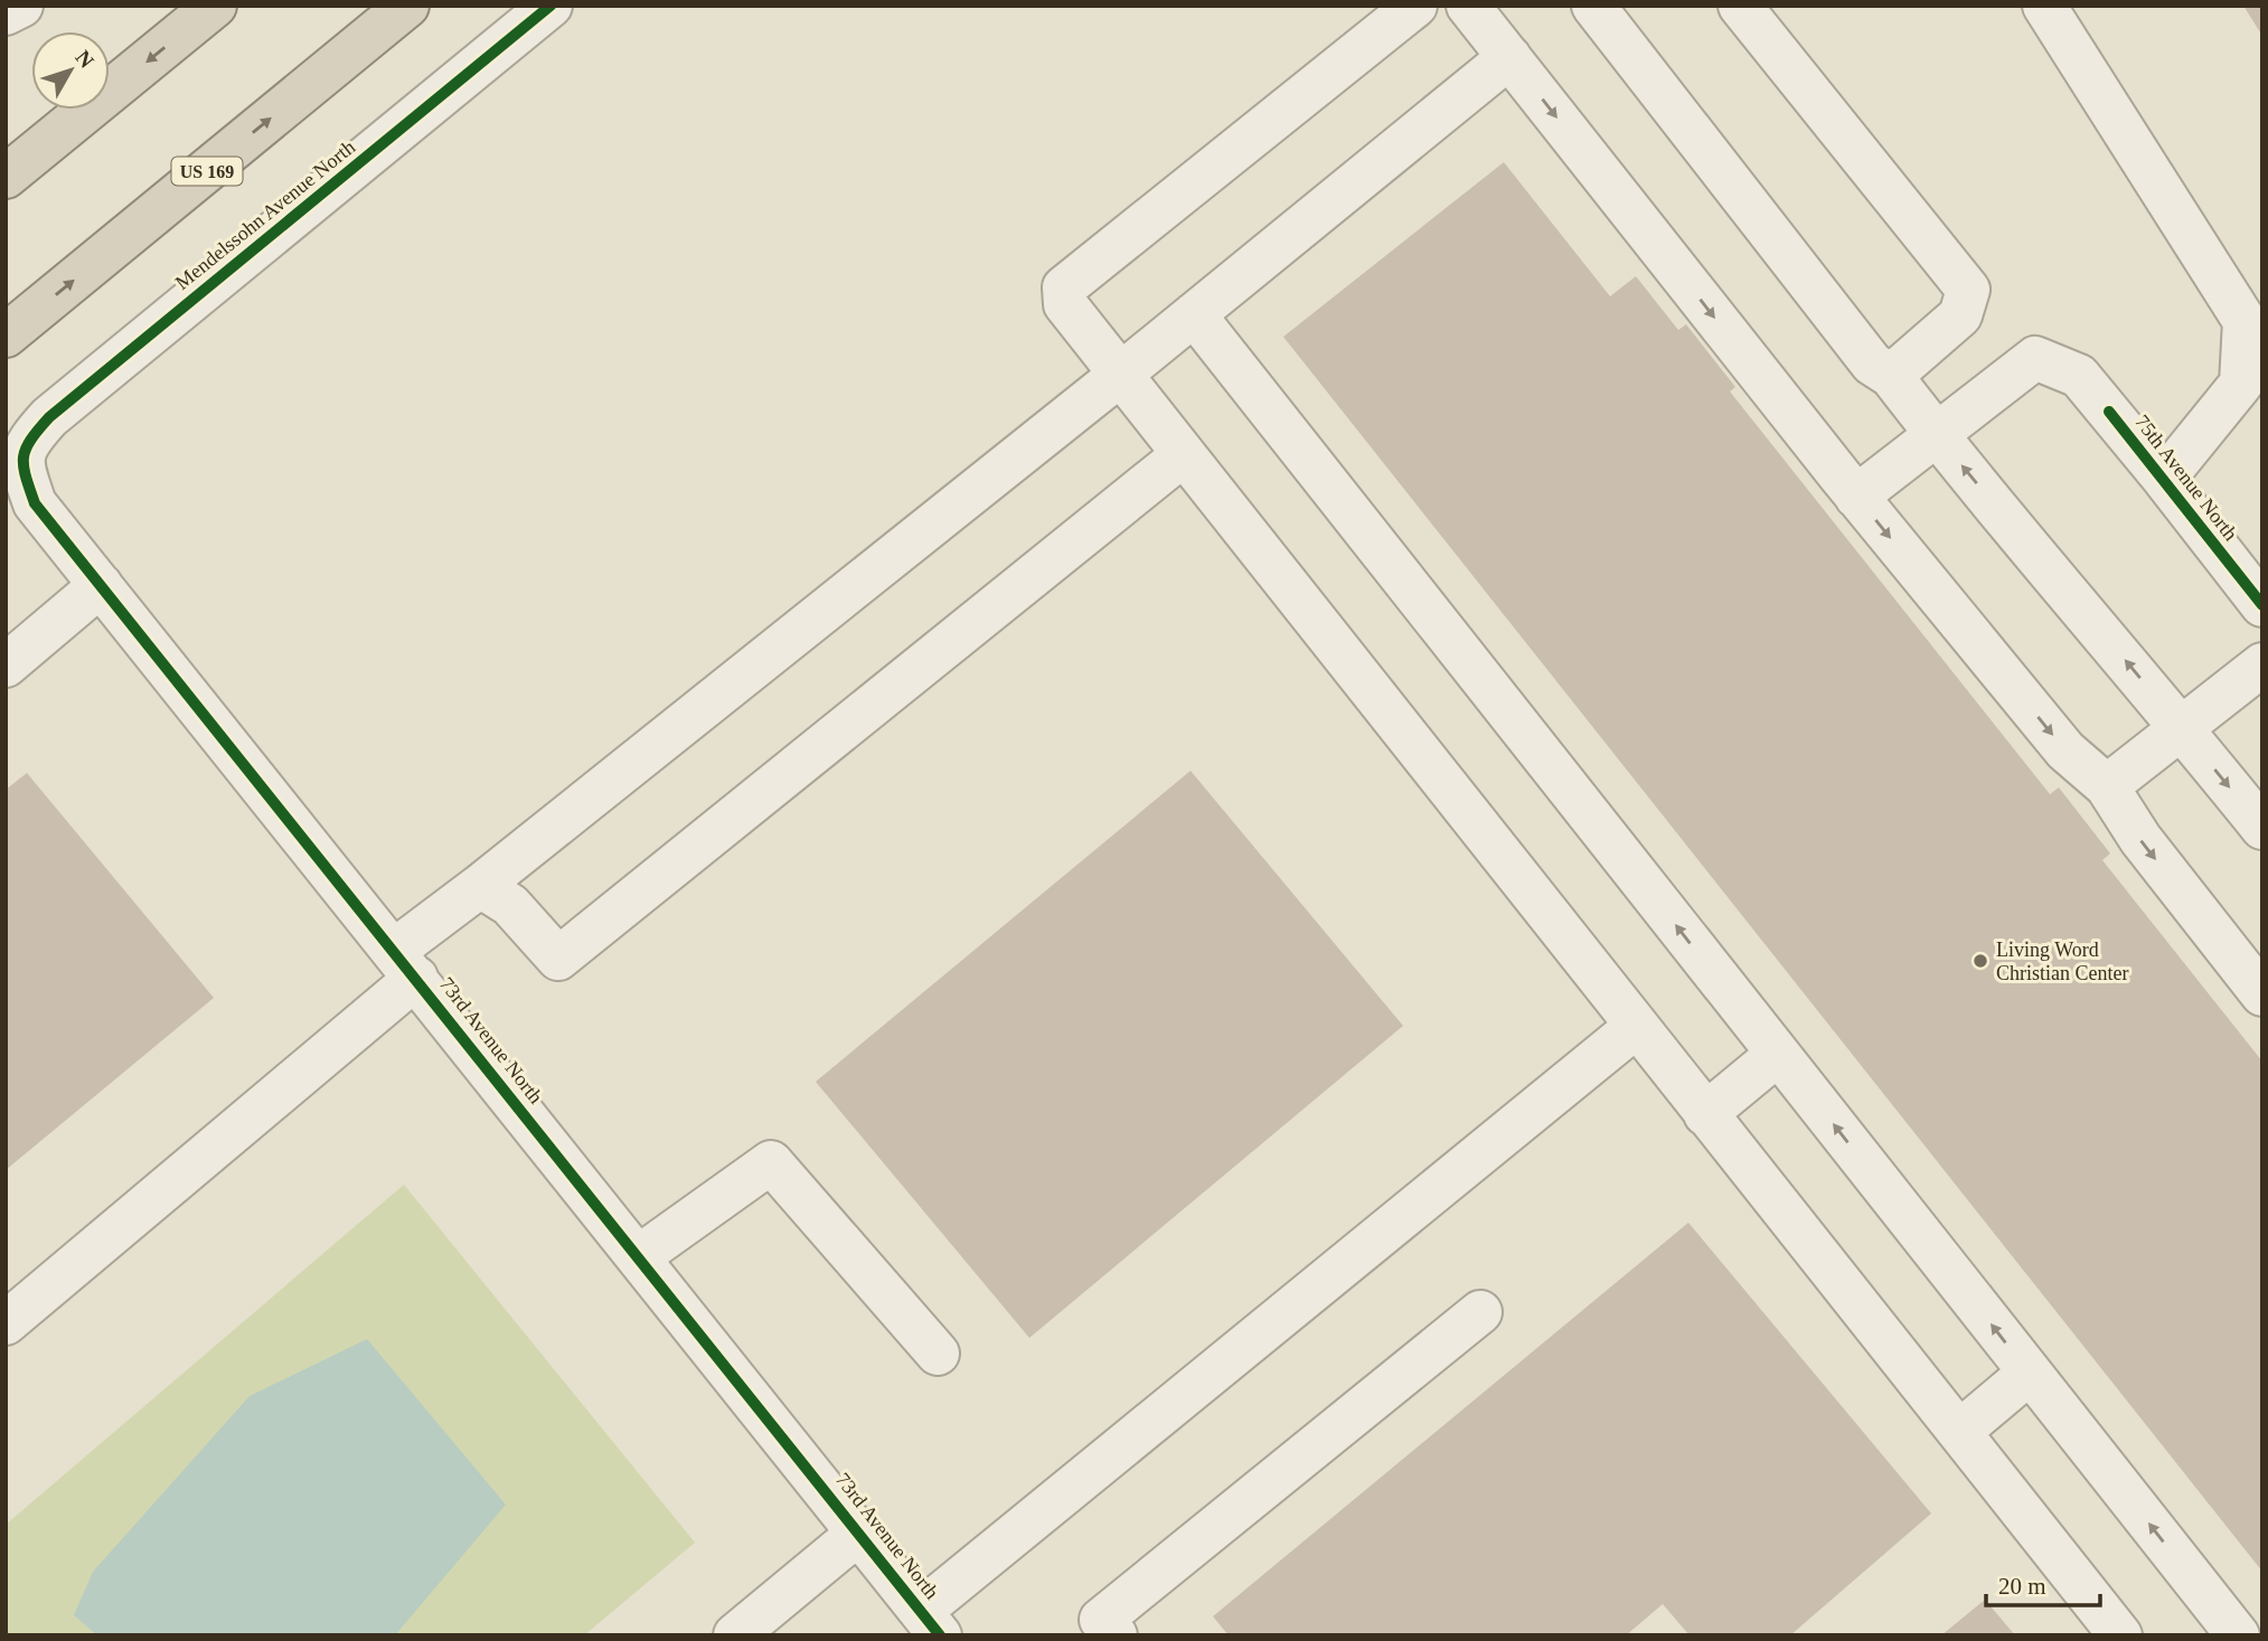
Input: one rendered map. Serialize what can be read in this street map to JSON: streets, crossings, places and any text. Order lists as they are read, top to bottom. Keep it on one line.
{"streets":{"highway":["US 169"],"street":["Mendelssohn Avenue North","75th Avenue North","73rd Avenue North"]},"crossings":[["Mendelssohn Avenue North","73rd Avenue North"]],"places":["Living Word Christian Center"],"scale_bar":"20 m","north":"top right"}
